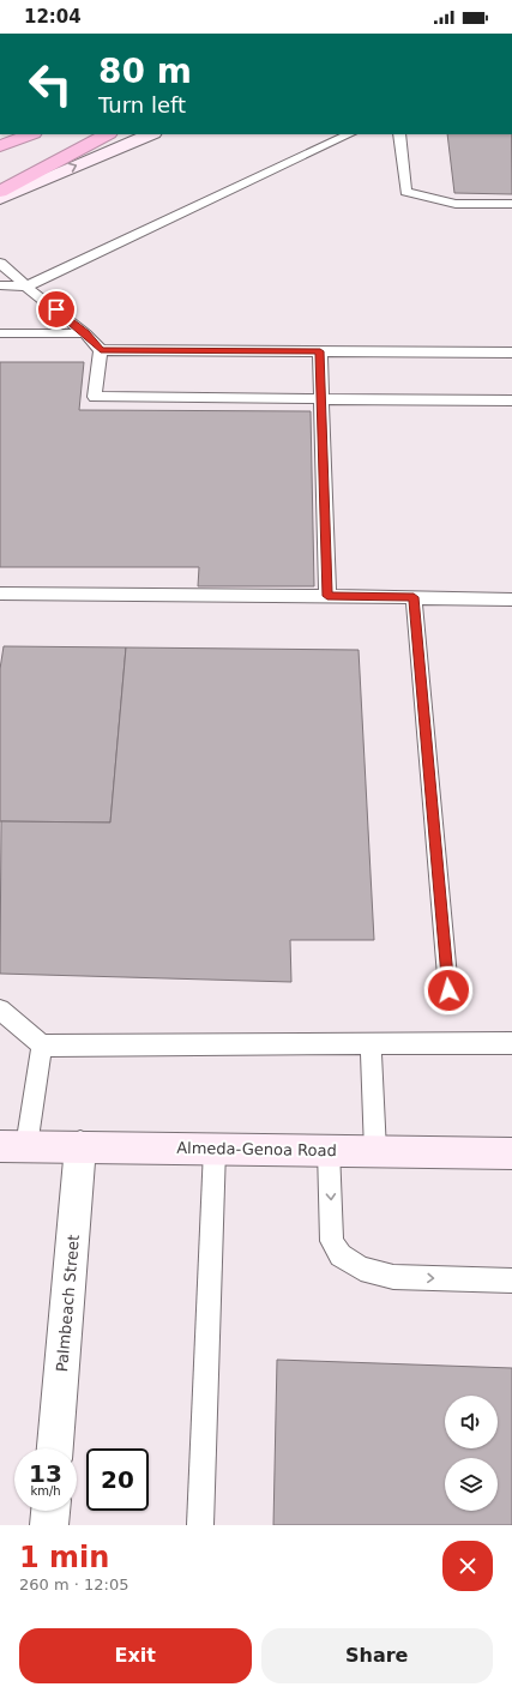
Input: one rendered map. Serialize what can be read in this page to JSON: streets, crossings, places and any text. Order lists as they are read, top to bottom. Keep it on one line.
{"streets":{"street":["Almeda-Genoa Road","Palmbeach Street"]},"crossings":[["Almeda-Genoa Road","Palmbeach Street"]],"page":{"status":"12:04","turn":["80 m","Turn left"],"speed":"13 km/h","limit":"20","heading":["1 min","260 m · 12:05"],"buttons":["Exit","Share"]}}
